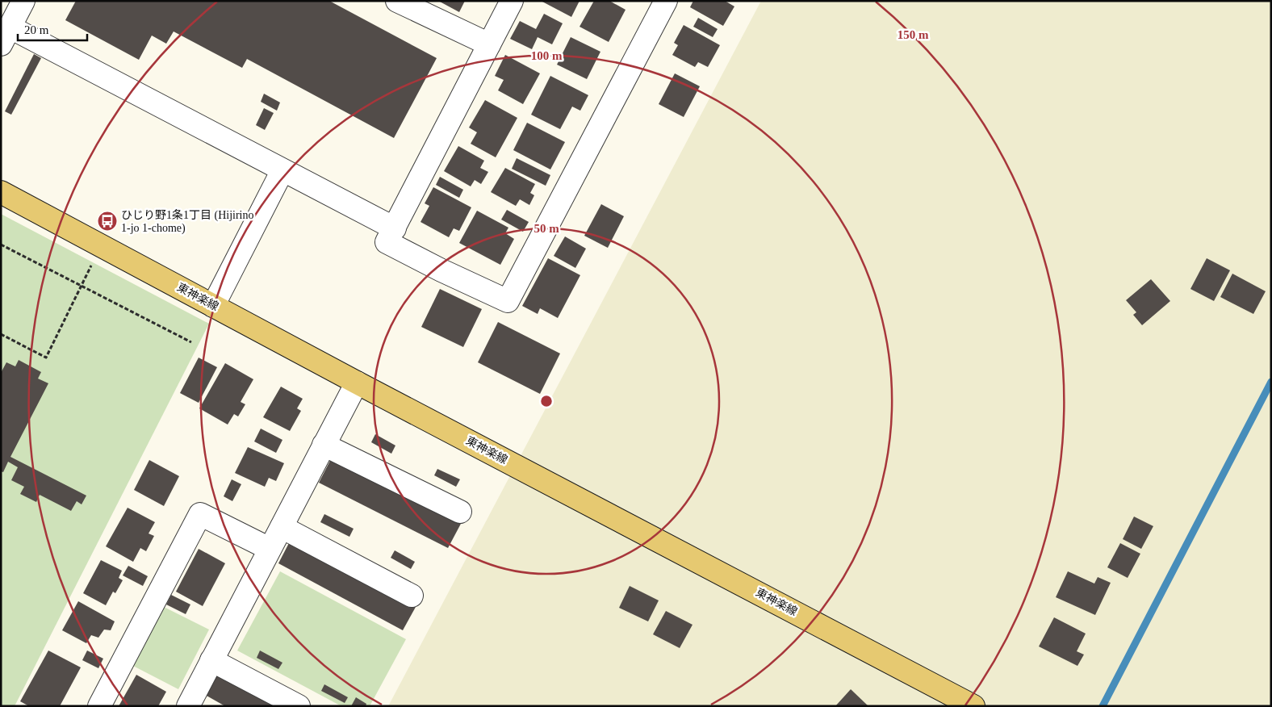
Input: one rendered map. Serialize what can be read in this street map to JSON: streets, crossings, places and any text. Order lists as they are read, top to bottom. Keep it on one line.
{"streets":{"main road":["東神楽線"]},"places":{"bus stop":["ひじり野1条1丁目 (Hijirino 1-jo 1-chome)"]},"scale_bar":"20 m","rings":["150 m","100 m","50 m"]}
